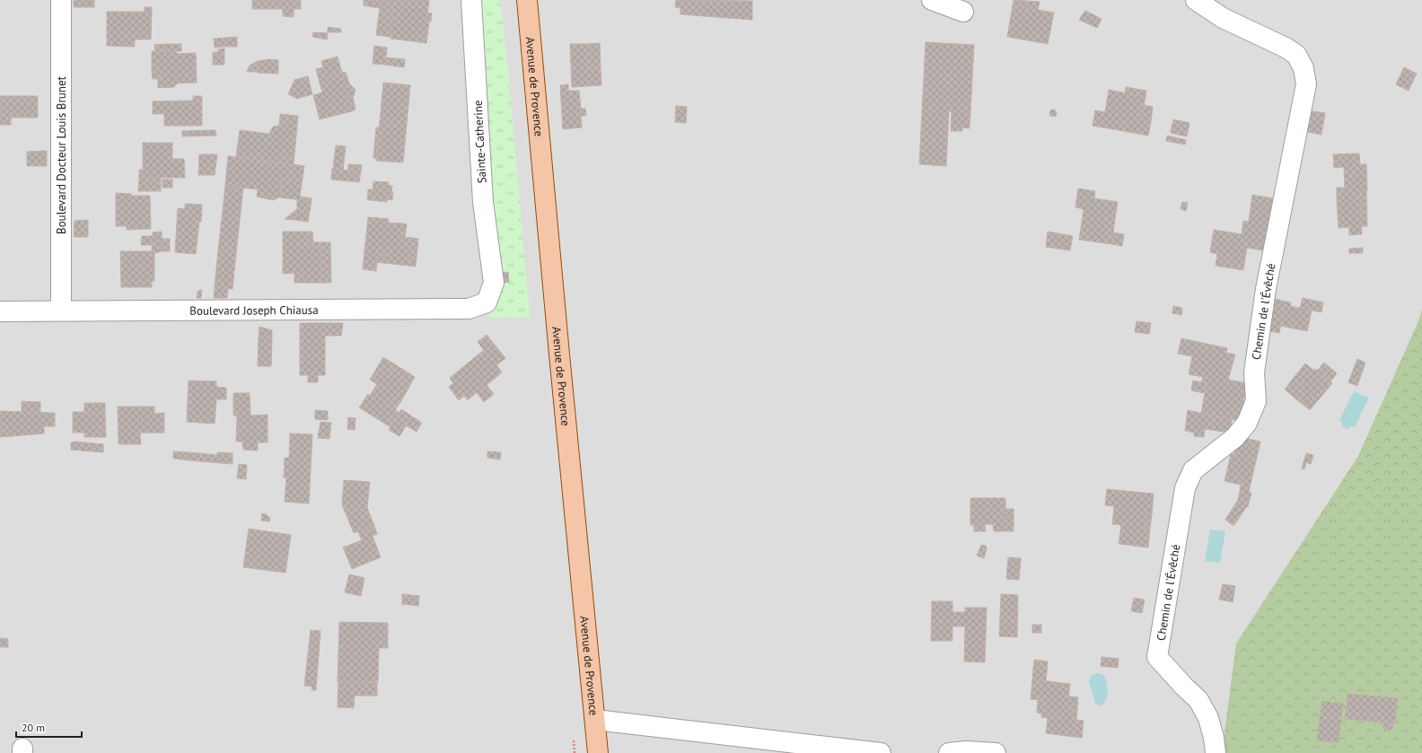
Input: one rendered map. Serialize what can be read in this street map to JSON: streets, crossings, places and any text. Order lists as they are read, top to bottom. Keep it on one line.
{"streets":{"main road":["Avenue de Provence"],"street":["Sainte-Catherine","Boulevard Docteur Louis Brunet","Boulevard Joseph Chiausa","Chemin de l'Évêché"]},"crossings":[["Sainte-Catherine","Boulevard Joseph Chiausa"],["Boulevard Docteur Louis Brunet","Boulevard Joseph Chiausa"]],"scale_bar":"20 m"}
